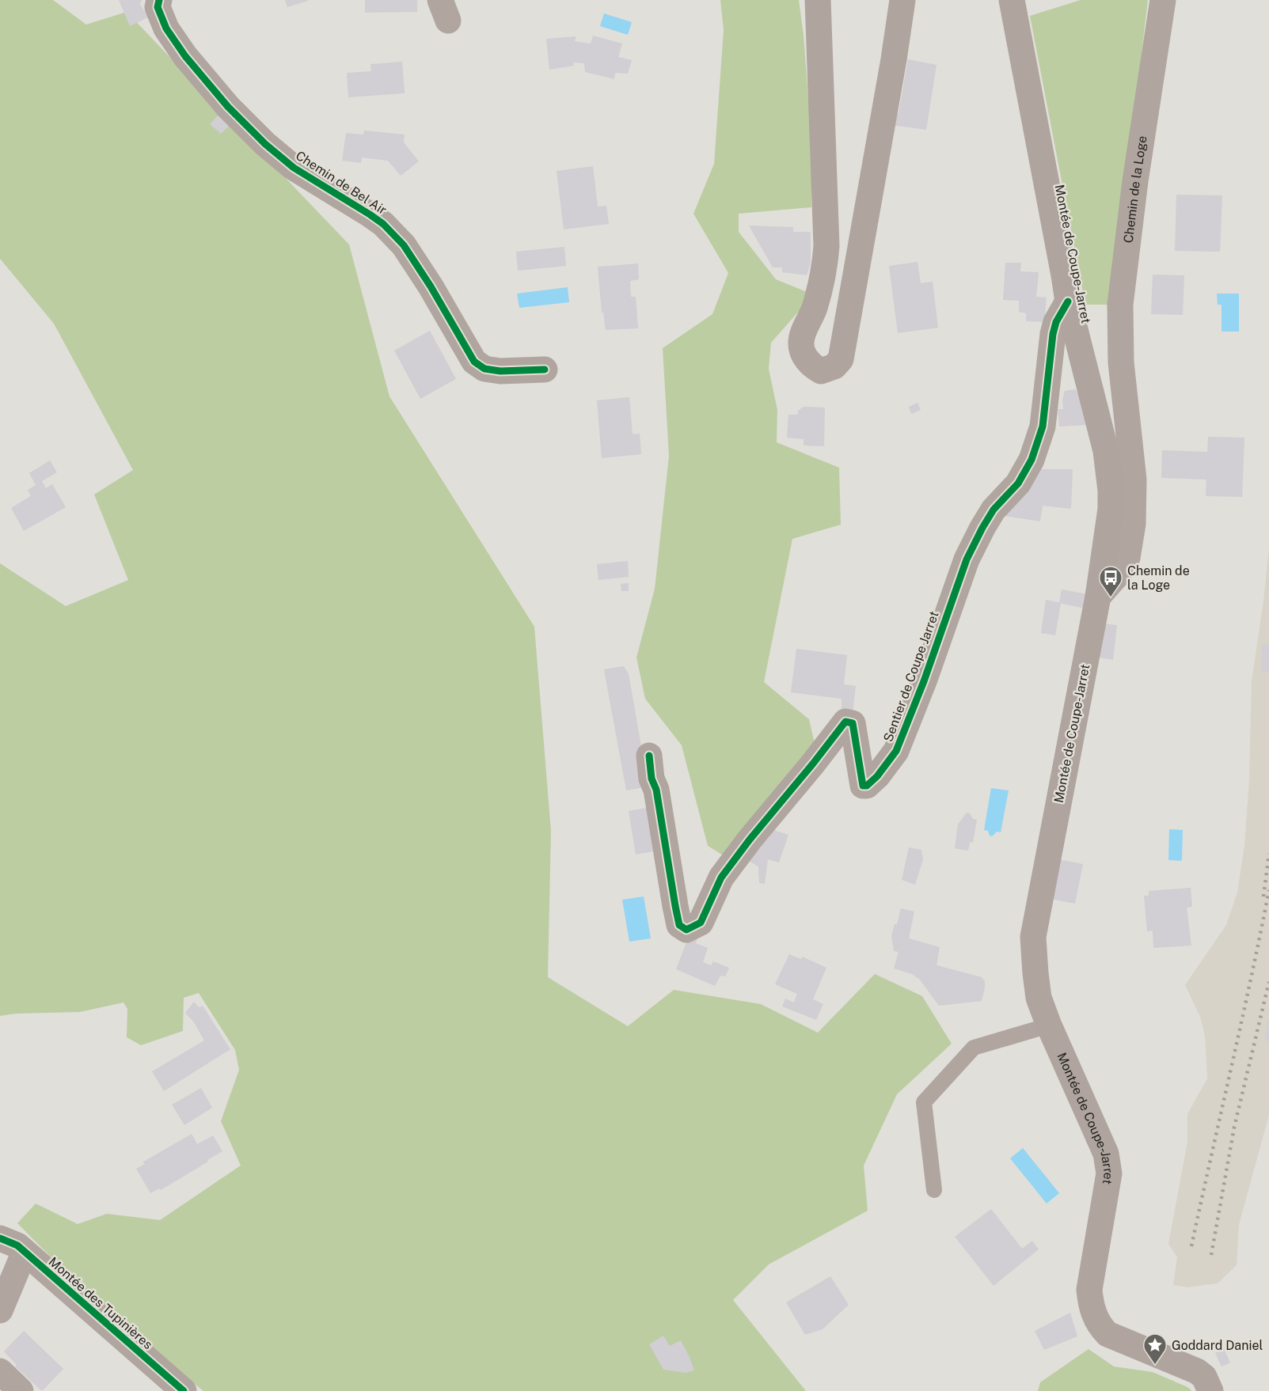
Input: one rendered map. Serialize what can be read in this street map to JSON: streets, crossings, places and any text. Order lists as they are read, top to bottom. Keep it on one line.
{"streets":{"main road":["Montée de Coupe-Jarret"],"street":["Chemin de Bel Air","Chemin de la Loge","Sentier de Coupe Jarret","Montée des Tupinières"]},"crossings":[["Chemin de la Loge","Montée de Coupe-Jarret"],["Montée de Coupe-Jarret","Sentier de Coupe Jarret"]],"places":{"bus stop":["Chemin de la Loge"],"place":["Goddard Daniel"]}}
